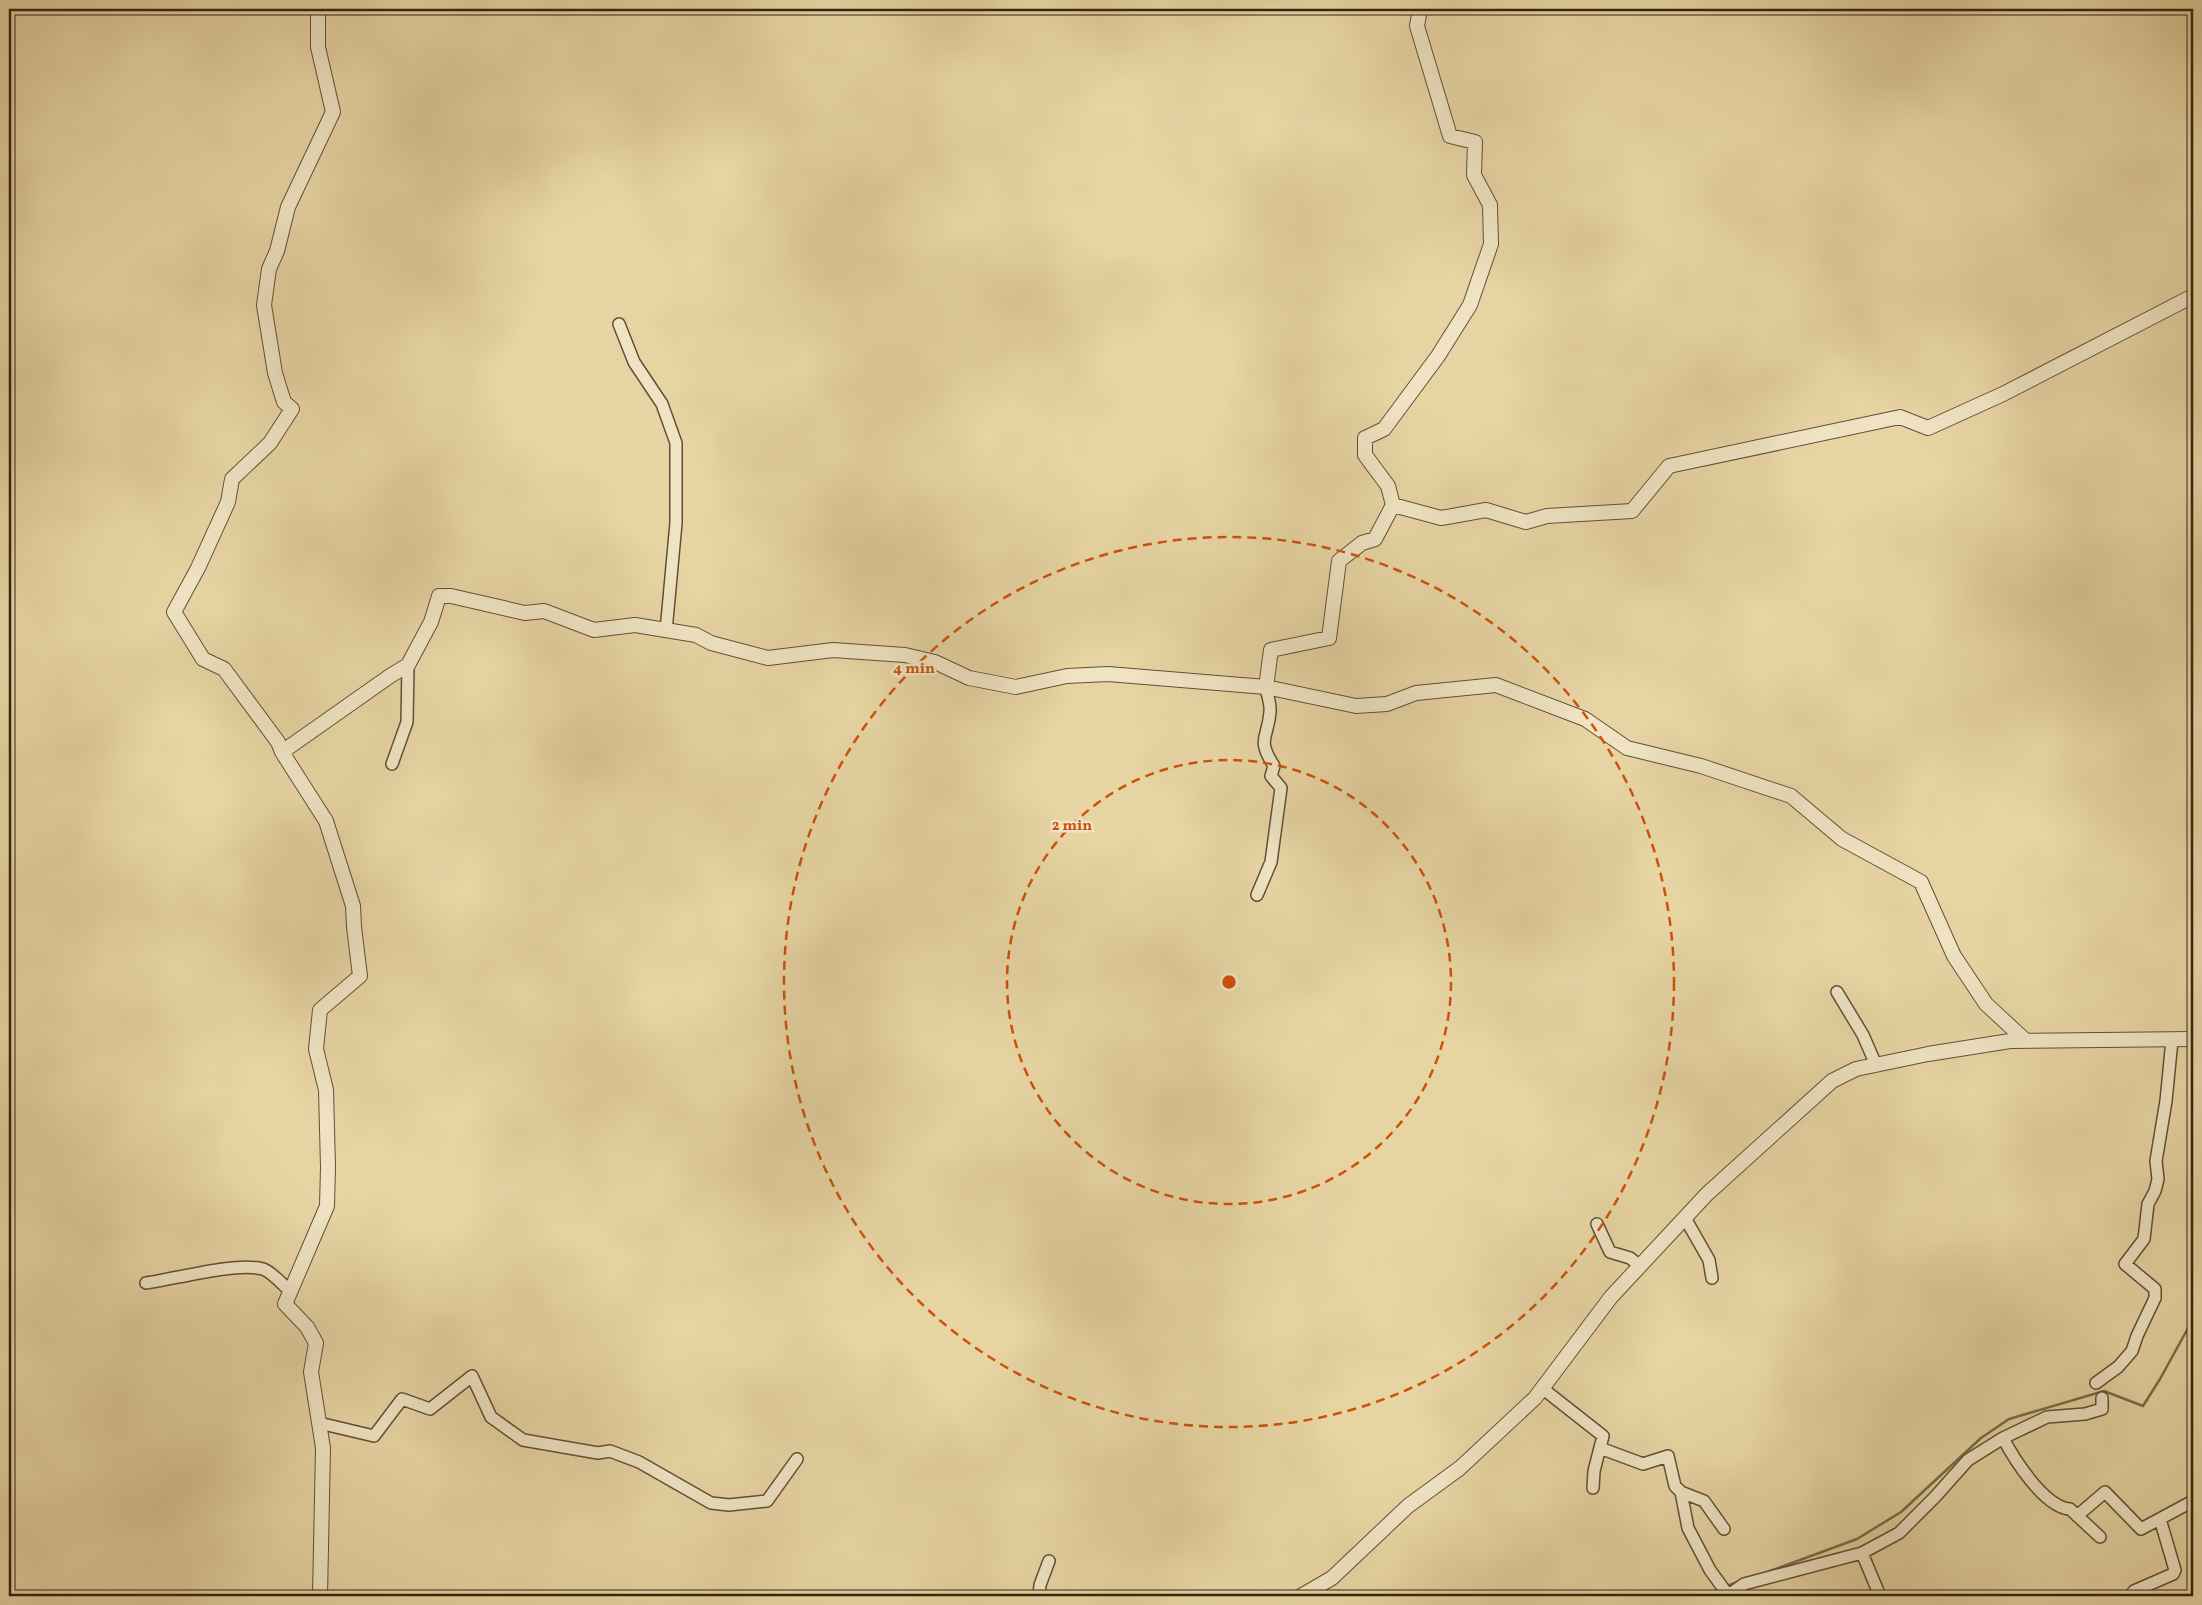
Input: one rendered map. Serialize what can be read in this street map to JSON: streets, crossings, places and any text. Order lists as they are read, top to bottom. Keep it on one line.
{"rings":["4 min","2 min"]}
